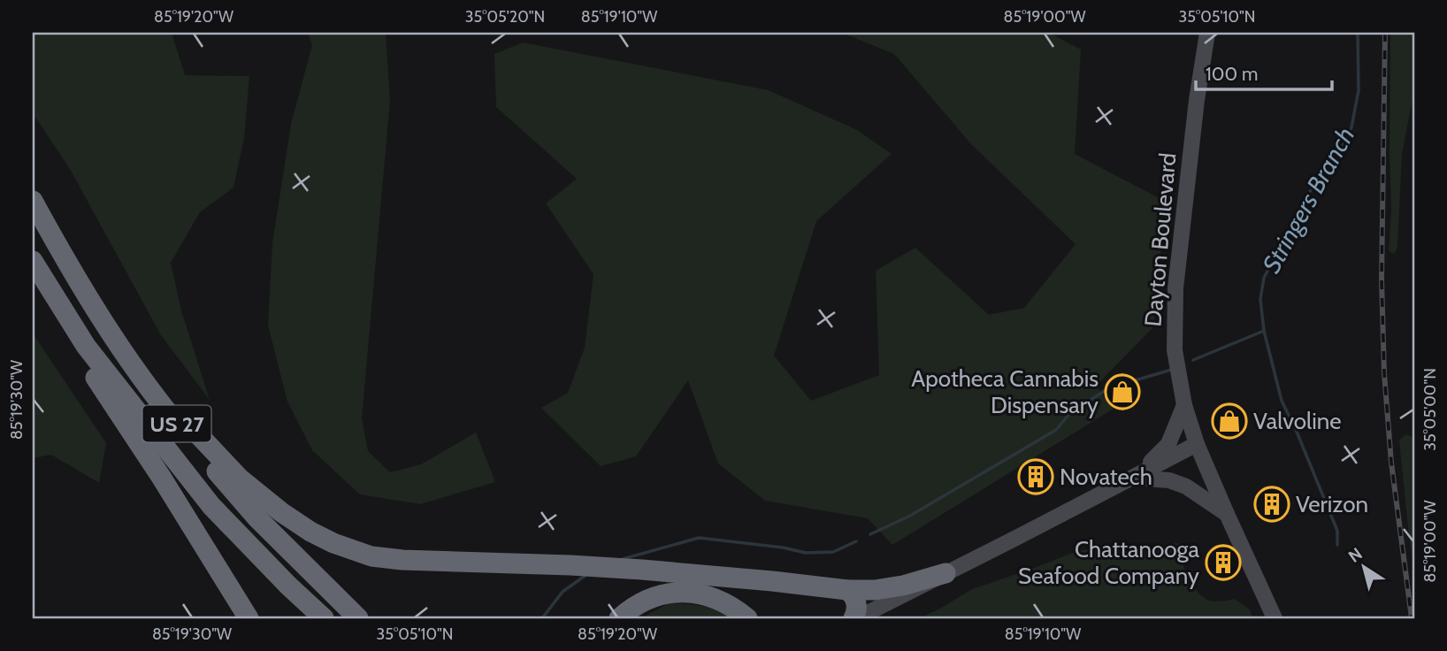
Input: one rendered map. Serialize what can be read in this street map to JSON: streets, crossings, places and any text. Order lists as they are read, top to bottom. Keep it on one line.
{"streets":{"highway":["US 27"],"main road":["Dayton Boulevard"]},"water":["Stringers Branch"],"places":{"shop":["Apotheca Cannabis Dispensary","Valvoline"],"building":["Novatech","Verizon","Chattanooga Seafood Company"]},"scale_bar":"100 m","north":"top left","coordinates":["85°19'20\"W","35°05'20\"N","85°19'10\"W","85°19'00\"W","35°05'10\"N","85°19'30\"W","35°05'00\"N"]}
